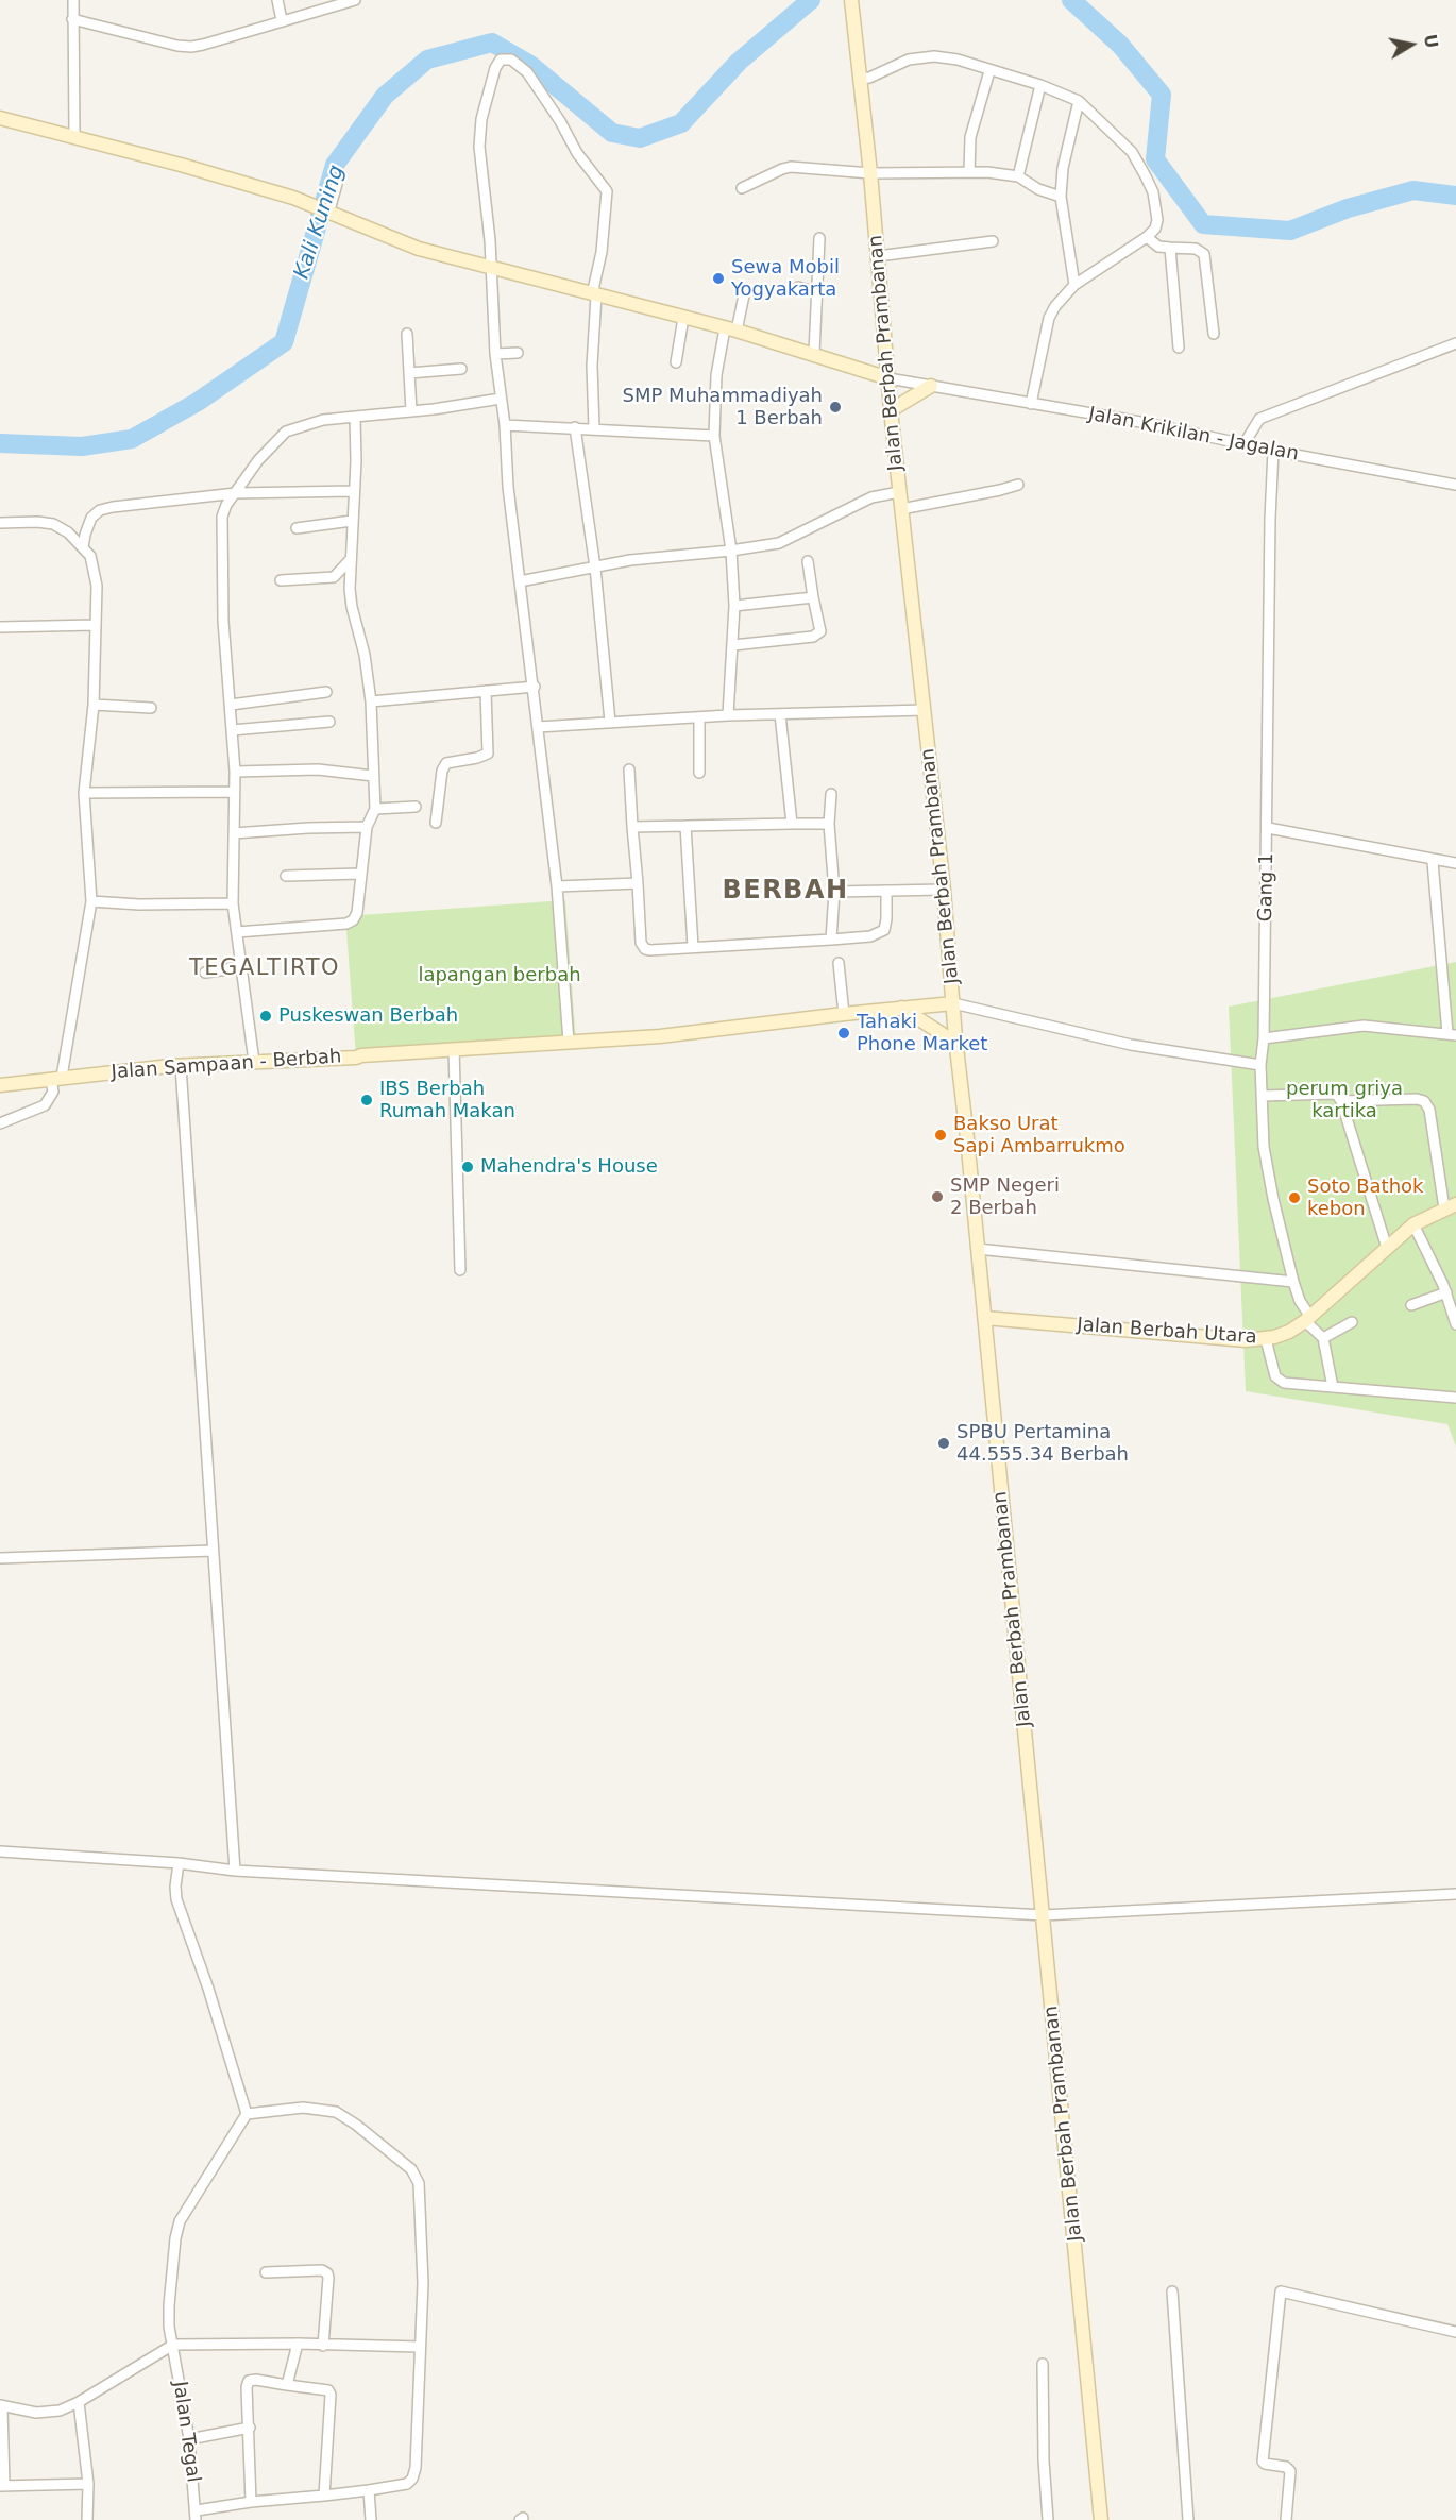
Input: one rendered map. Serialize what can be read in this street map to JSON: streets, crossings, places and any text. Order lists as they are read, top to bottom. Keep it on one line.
{"streets":{"main road":["Jalan Berbah Prambanan","Jalan Sampaan - Berbah","Jalan Berbah Utara"],"street":["Jalan Krikilan - Jagalan","Gang 1","Jalan Tegal"]},"crossings":[["Jalan Berbah Prambanan","Jalan Krikilan - Jagalan"],["Jalan Berbah Prambanan","Jalan Sampaan - Berbah"],["Jalan Berbah Prambanan","Jalan Berbah Utara"],["Jalan Krikilan - Jagalan","Gang 1"],["Gang 1","Jalan Berbah Utara"]],"districts":["BERBAH","TEGALTIRTO"],"water":["Kali Kuning"],"parks":["lapangan berbah","perum griya kartika"],"places":["Sewa Mobil Yogyakarta","SMP Muhammadiyah 1 Berbah","Puskeswan Berbah","Tahaki Phone Market","IBS Berbah Rumah Makan","Bakso Urat Sapi Ambarrukmo","Mahendra's House","SMP Negeri 2 Berbah","Soto Bathok kebon","SPBU Pertamina 44.555.34 Berbah"],"north":"right"}
